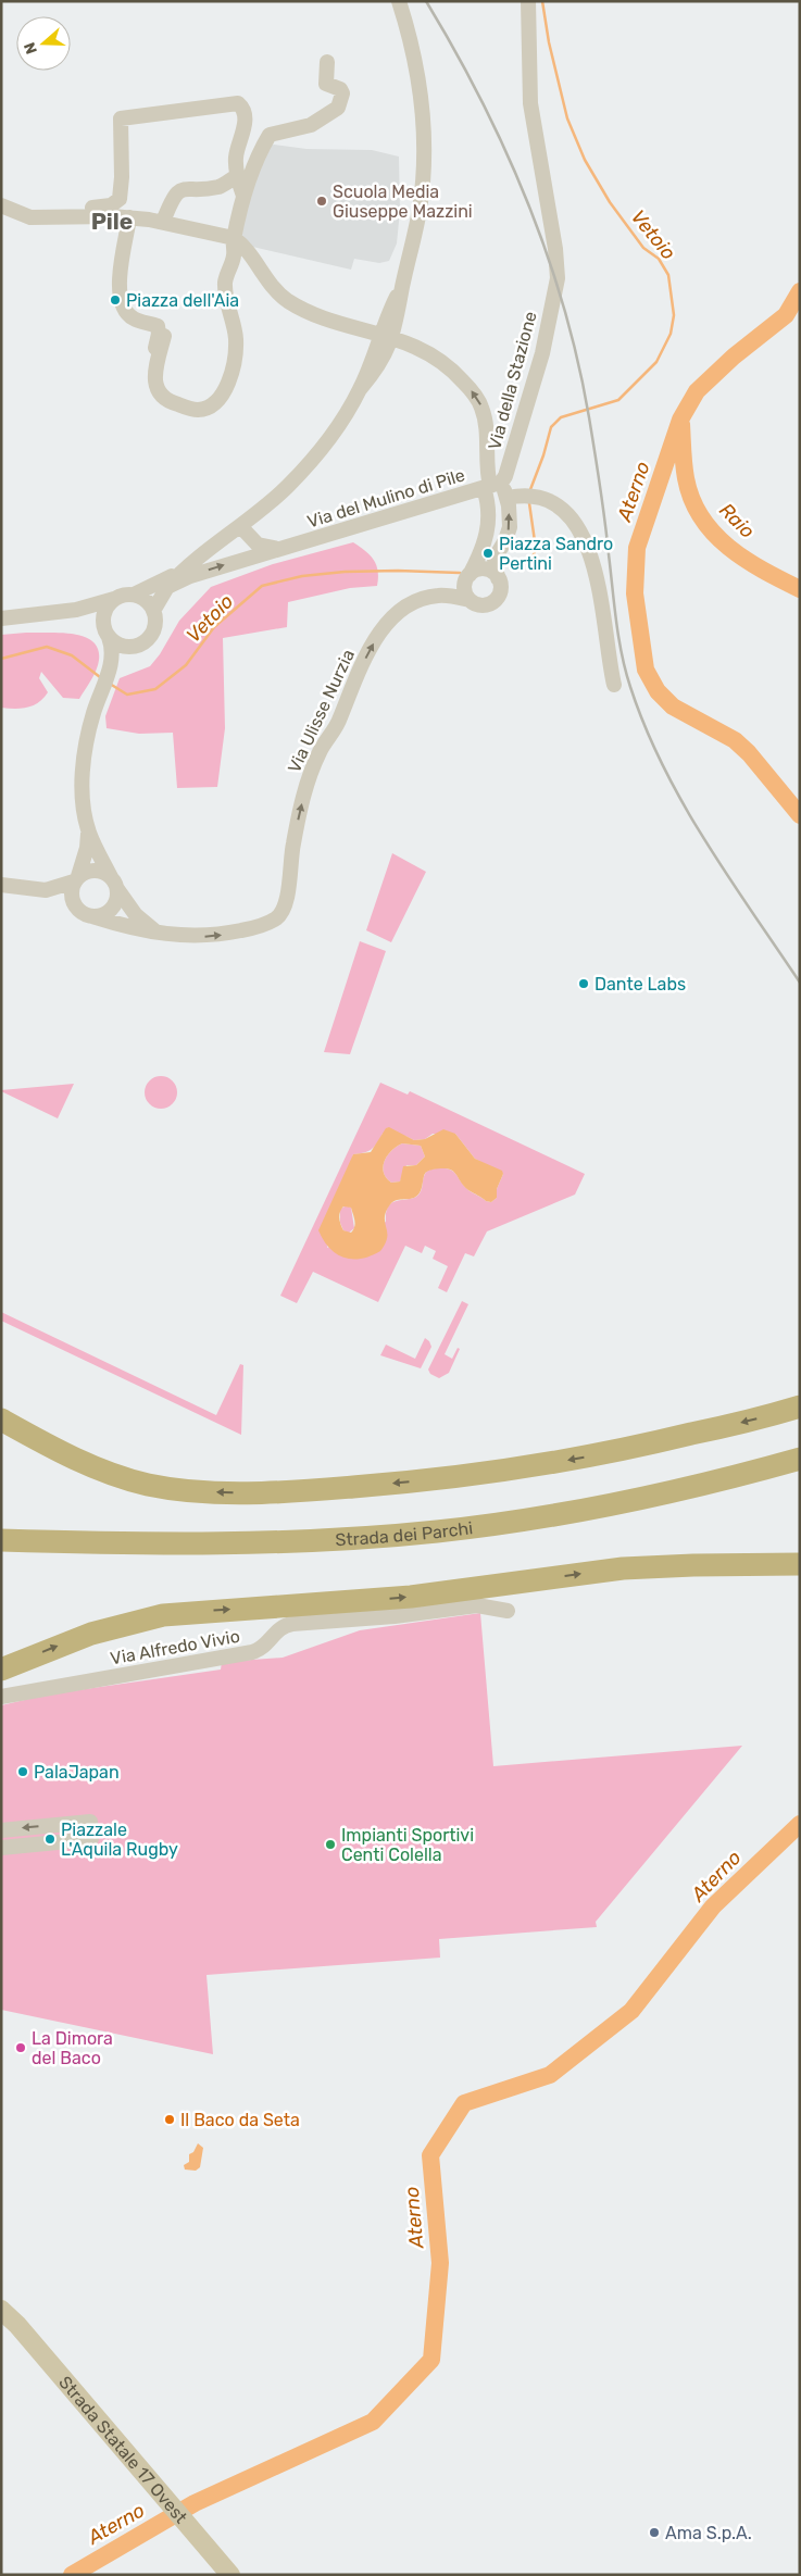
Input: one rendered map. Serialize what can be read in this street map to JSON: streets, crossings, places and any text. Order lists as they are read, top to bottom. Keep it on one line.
{"streets":{"highway":["Strada dei Parchi"],"main road":["Strada Statale 17 Ovest"],"street":["Via della Stazione","Via del Mulino di Pile","Via Ulisse Nurzia","Via Alfredo Vivio"]},"crossings":[["Via della Stazione","Via del Mulino di Pile"]],"one_way":["Via Ulisse Nurzia"],"districts":["Pile"],"water":["Vetoio","Aterno","Raio"],"places":["Scuola Media Giuseppe Mazzini","Piazza dell'Aia","Piazza Sandro Pertini","Dante Labs","PalaJapan","Piazzale L'Aquila Rugby","Impianti Sportivi Centi Colella","La Dimora del Baco","Il Baco da Seta","Ama S.p.A."],"north":"left"}
